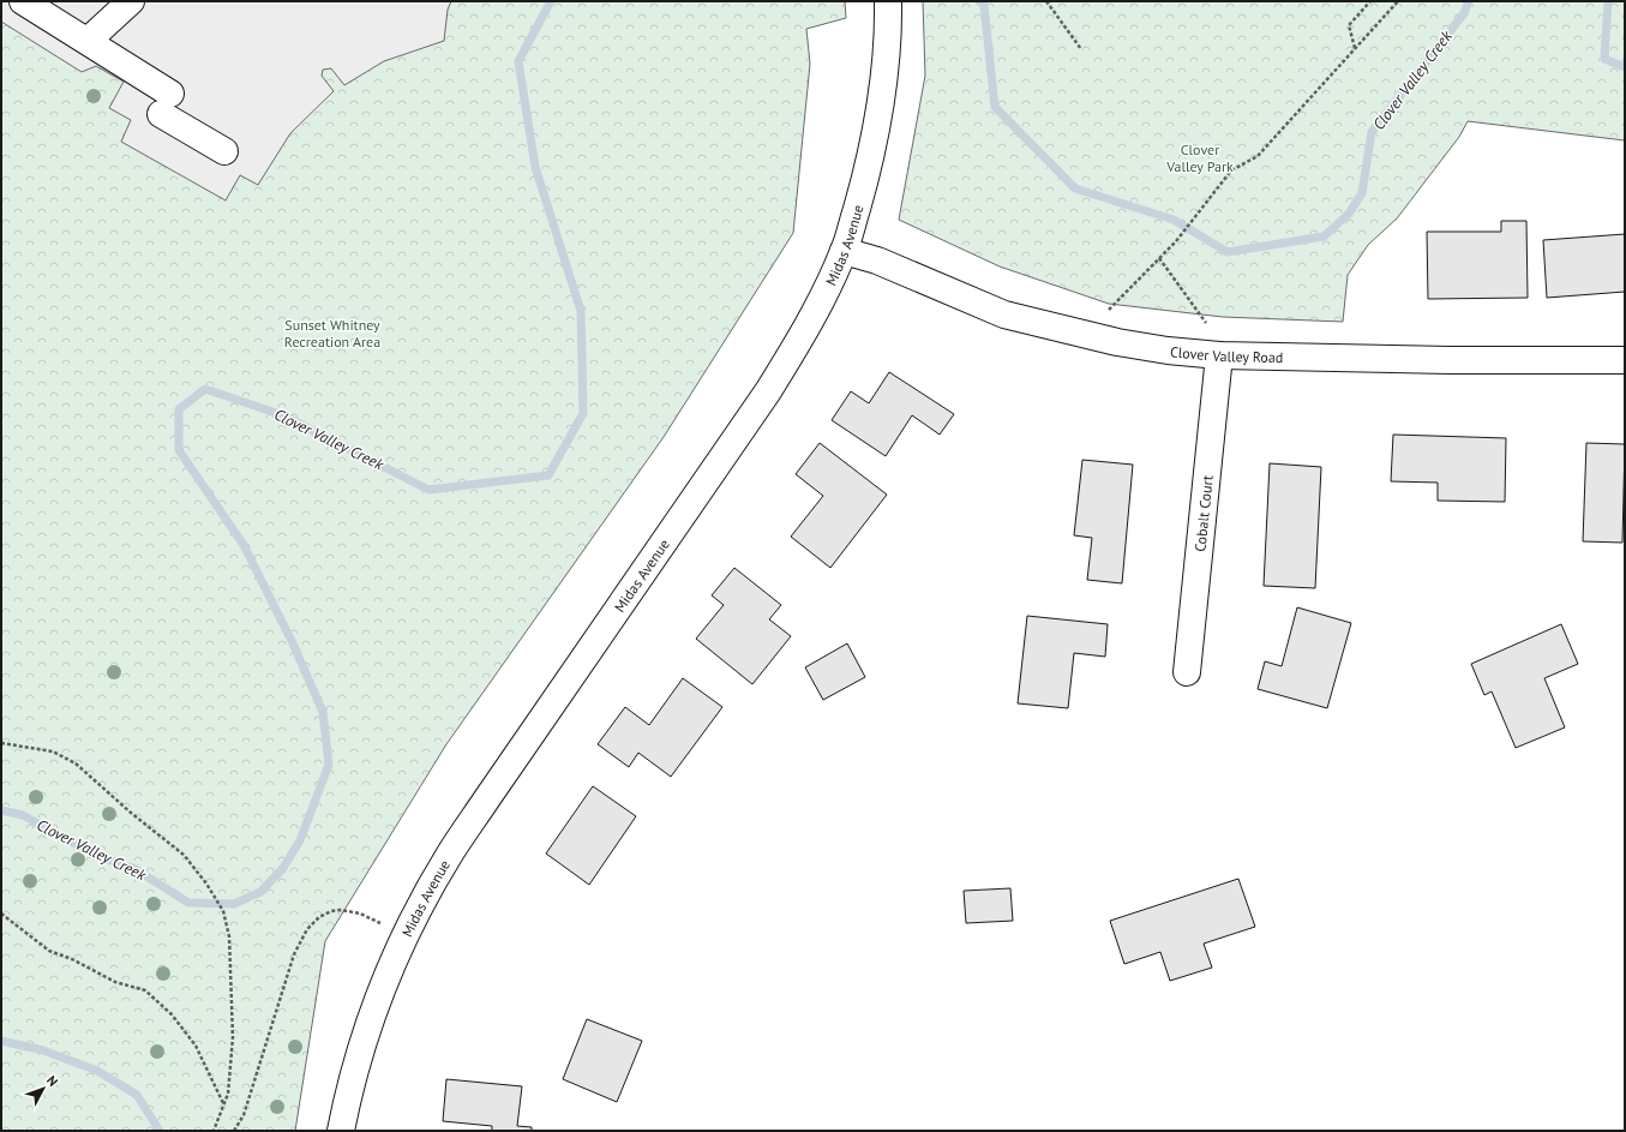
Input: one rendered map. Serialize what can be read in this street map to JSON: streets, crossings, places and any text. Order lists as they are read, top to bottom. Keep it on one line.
{"streets":{"street":["Midas Avenue","Clover Valley Road","Cobalt Court"]},"crossings":[["Midas Avenue","Clover Valley Road"],["Clover Valley Road","Cobalt Court"]],"water":["Clover Valley Creek"],"parks":["Clover Valley Park","Sunset Whitney Recreation Area"],"north":"top right"}
